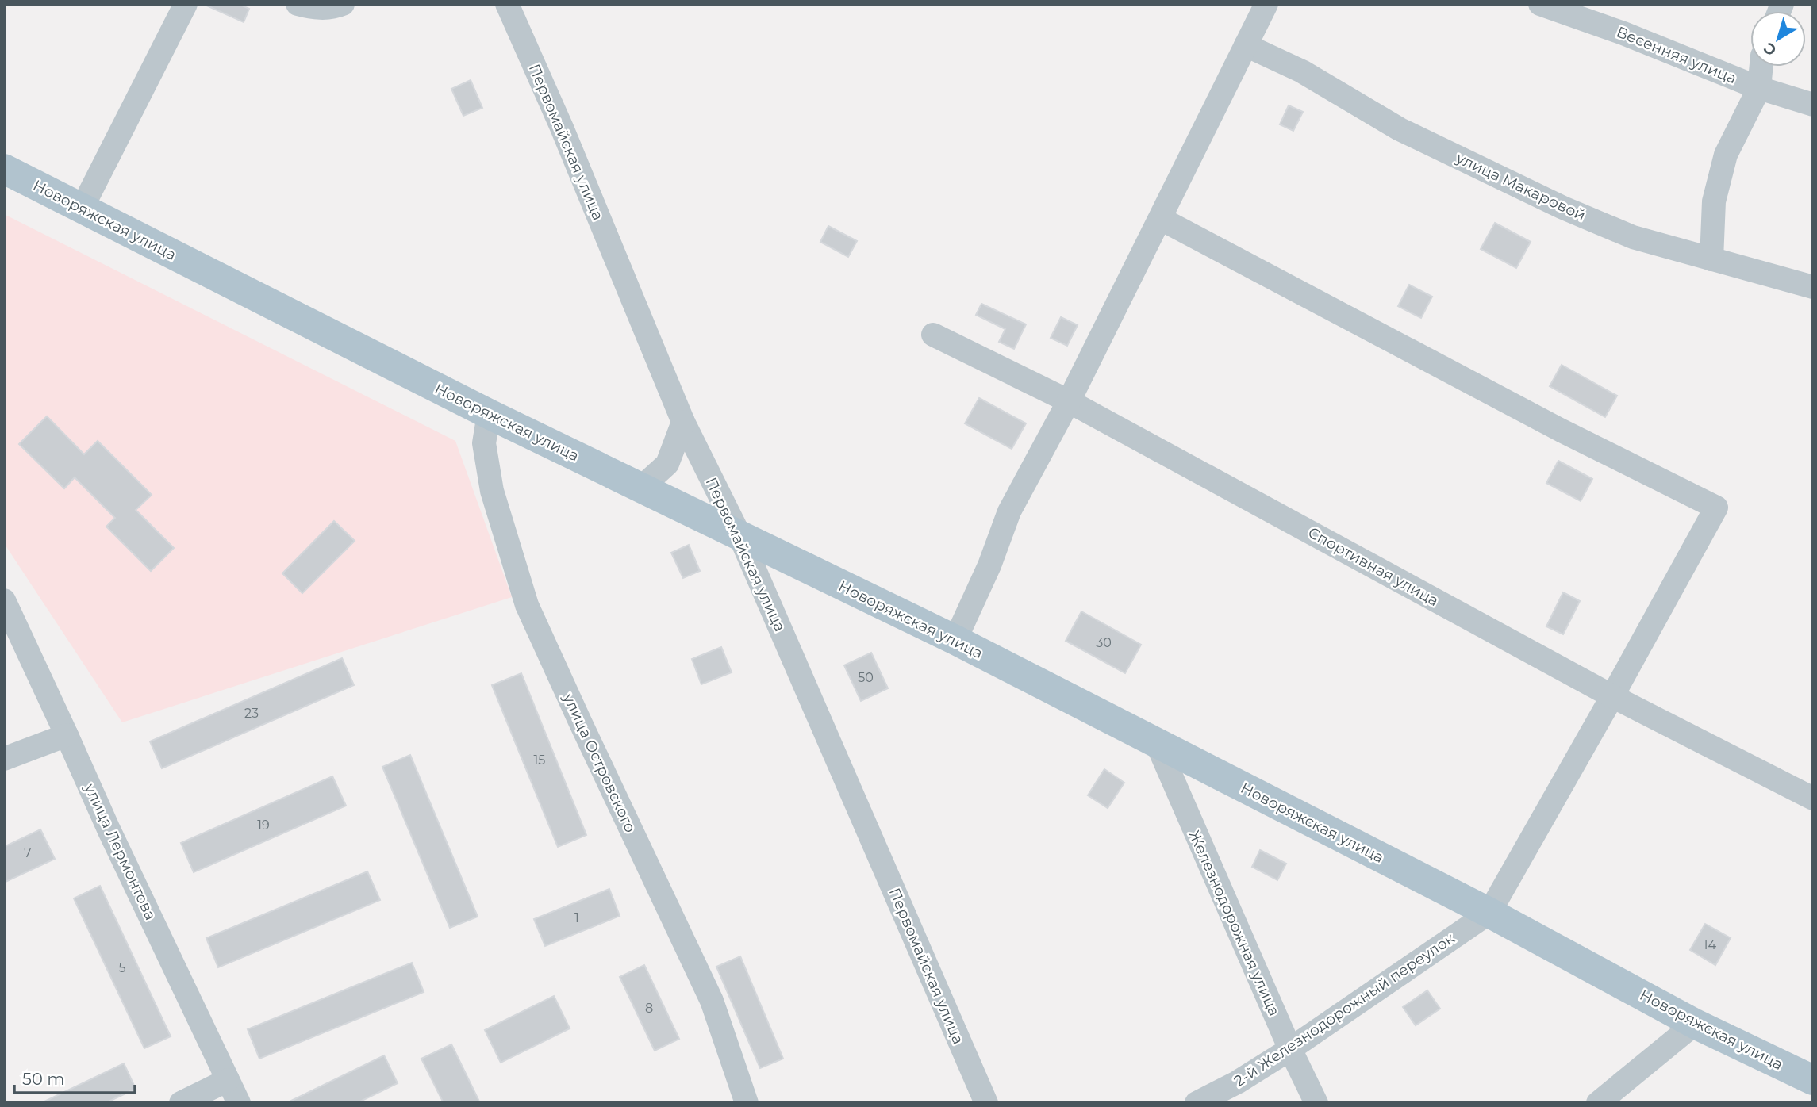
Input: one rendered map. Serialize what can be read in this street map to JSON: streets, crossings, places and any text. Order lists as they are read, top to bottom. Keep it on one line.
{"streets":{"main road":["Новоряжская улица"],"street":["Весенняя улица","Первомайская улица","улица Макаровой","Спортивная улица","улица Островского","улица Лермонтова","Железнодорожная улица","2-й Железнодорожный переулок"]},"crossings":[["Первомайская улица","Новоряжская улица"],["Новоряжская улица","улица Островского"],["Новоряжская улица","Железнодорожная улица"],["Новоряжская улица","2-й Железнодорожный переулок"],["Железнодорожная улица","2-й Железнодорожный переулок"]],"house_numbers":["30","50","23","15","19","7","1","14","5","8"],"scale_bar":"50 m","north":"bottom left"}
